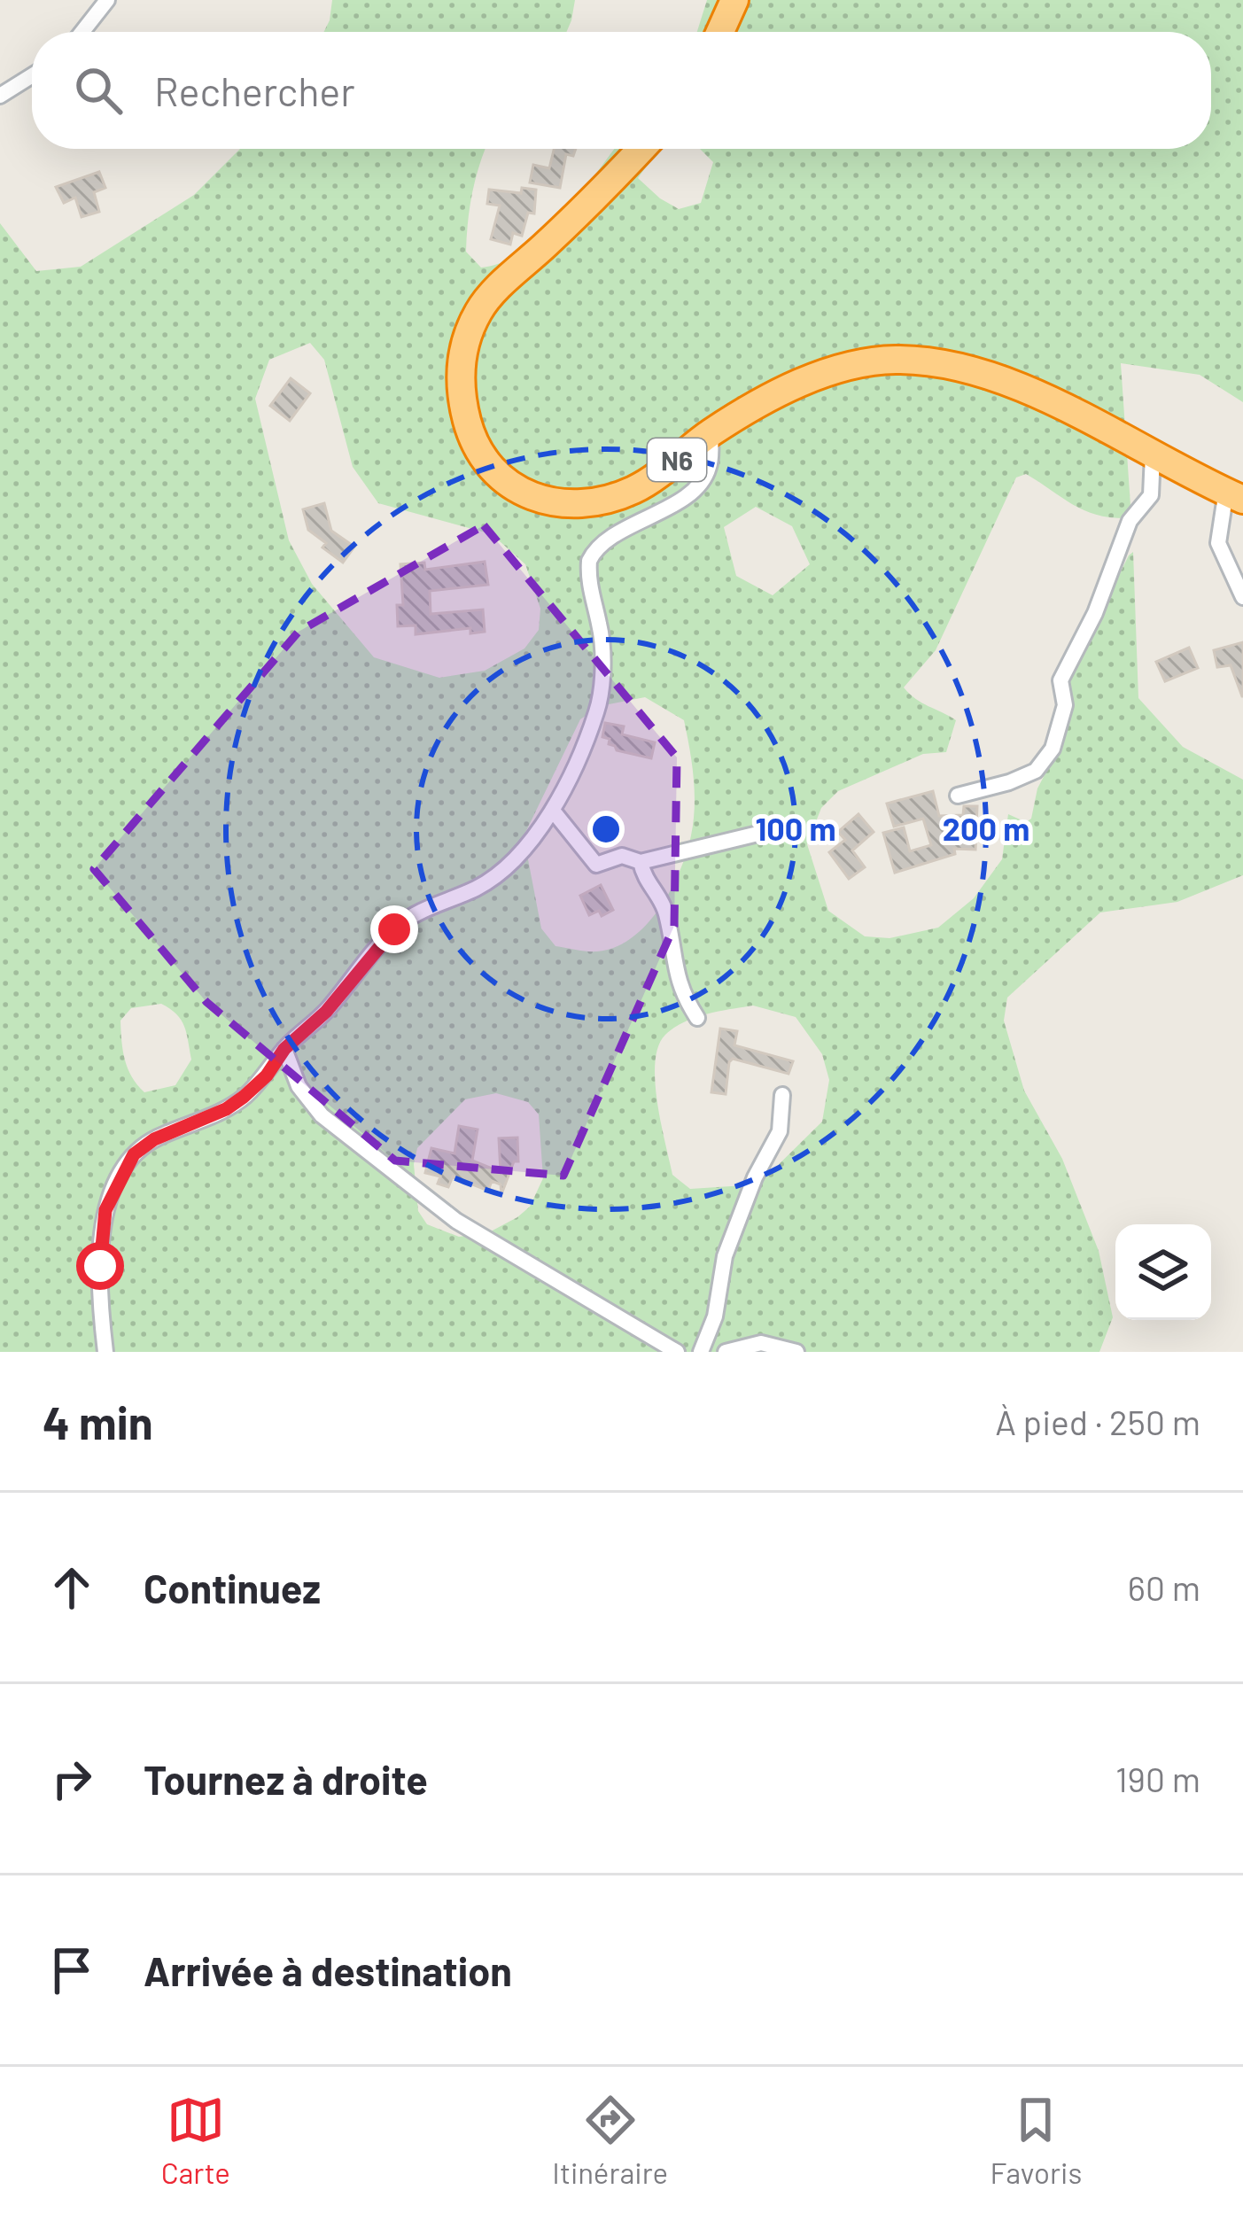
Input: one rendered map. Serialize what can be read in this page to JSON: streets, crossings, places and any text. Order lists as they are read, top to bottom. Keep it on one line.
{"streets":{"highway":["N6"]},"page":{"search":"Rechercher","heading":["4 min","À pied · 250 m"],"list":[["Continuez","60 m"],["Tournez à droite","190 m"],"Arrivée à destination"],"nav":["Carte","Itinéraire","Favoris"]},"rings":["100 m","200 m"]}
